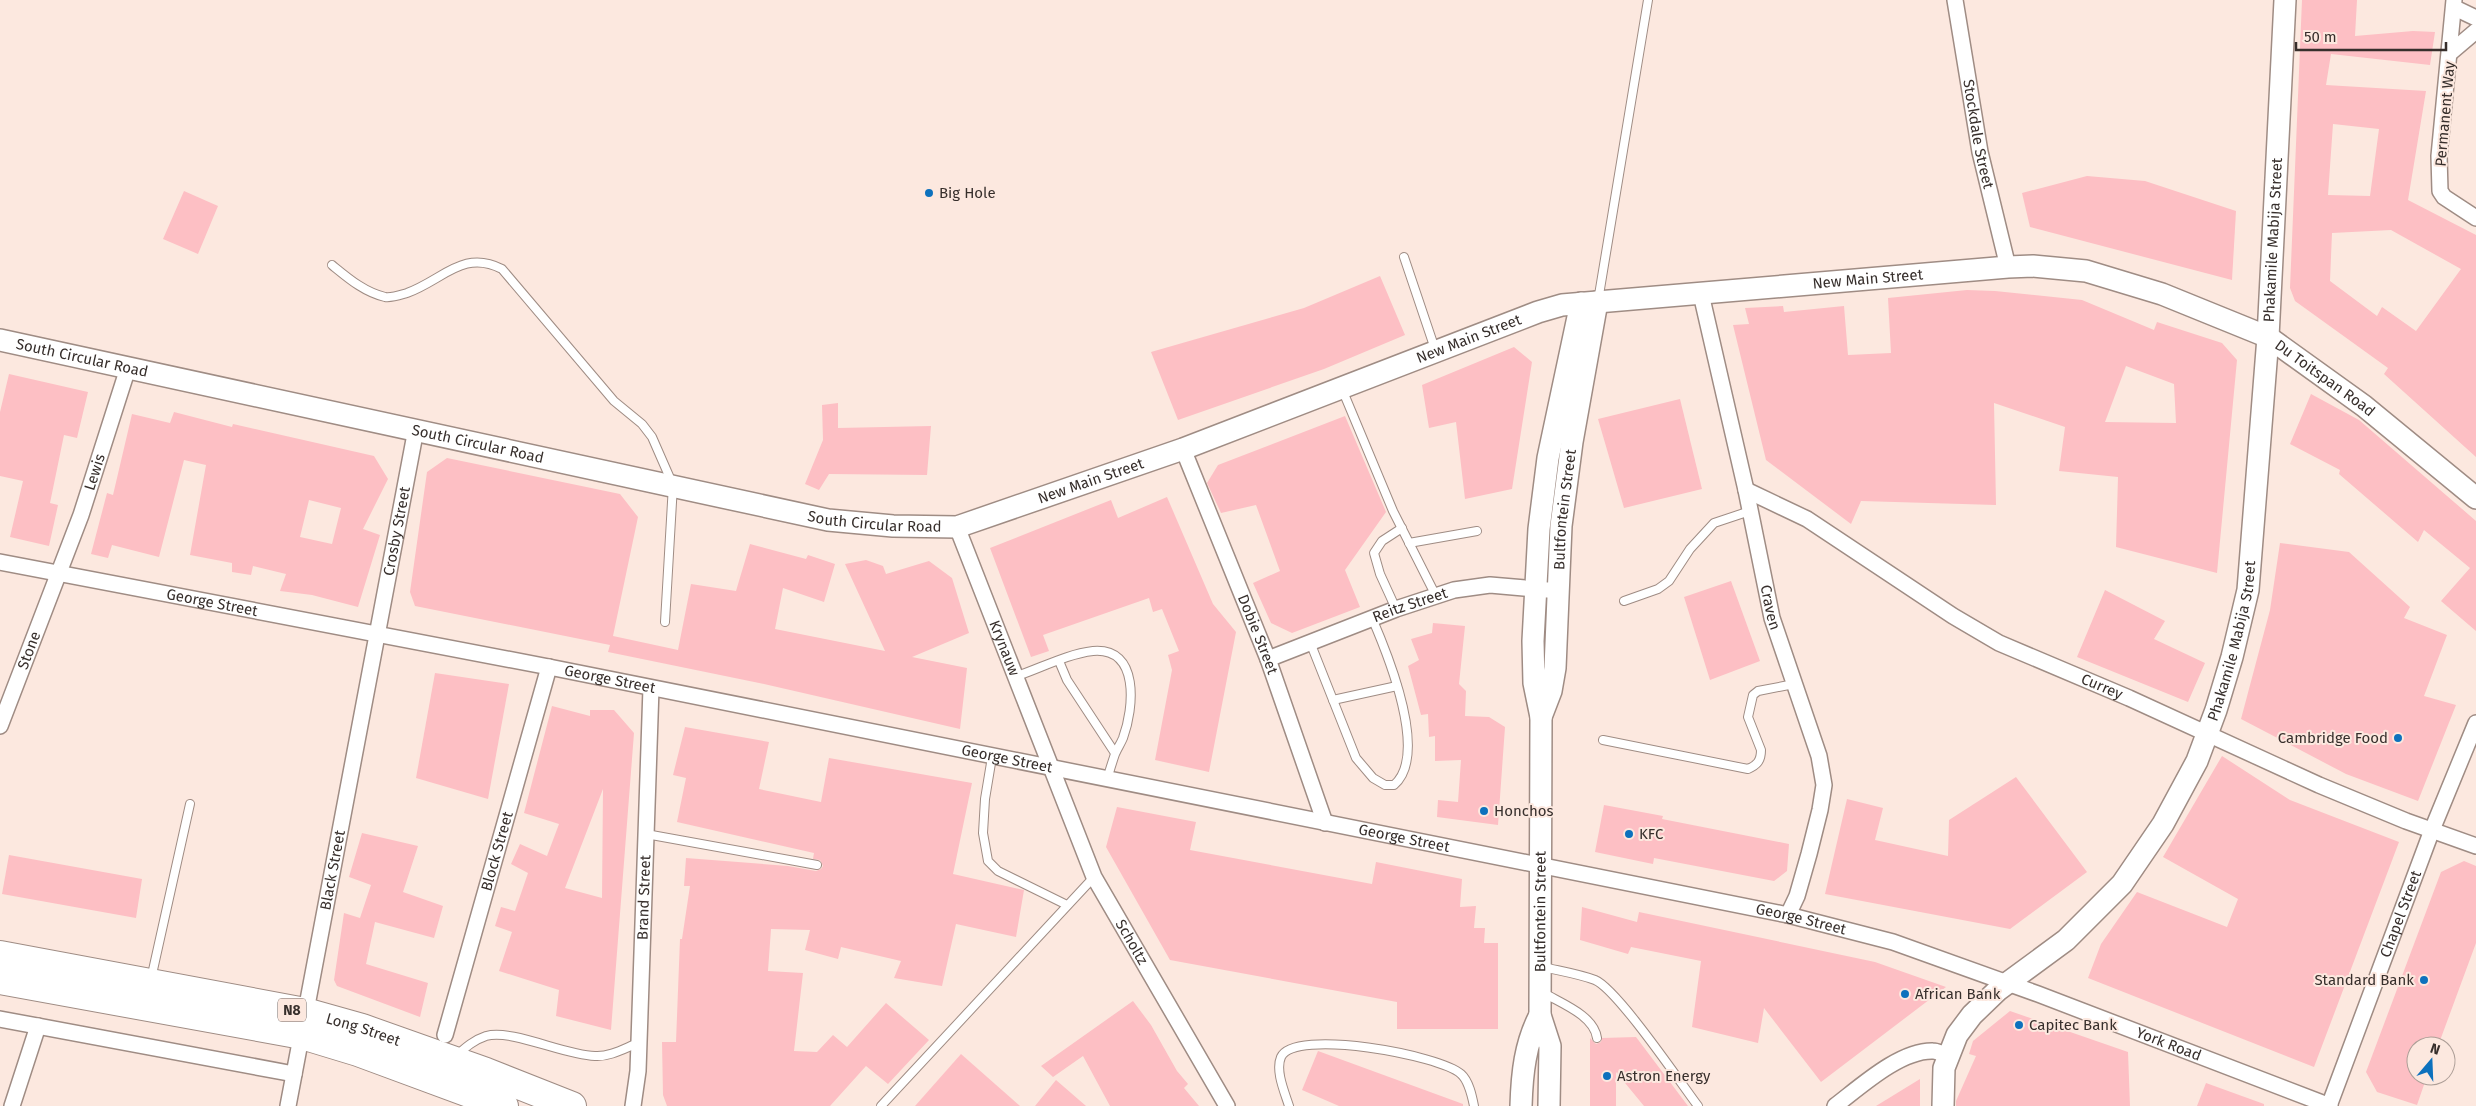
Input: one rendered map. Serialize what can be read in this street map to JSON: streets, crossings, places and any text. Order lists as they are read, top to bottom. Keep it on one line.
{"streets":{"highway":["N8","Long Street"],"street":["Permanent Way","Stockdale Street","Phakamile Mabija Street","New Main Street","South Circular Road","Du Toitspan Road","Lewis","Bultfontein Street","Crosby Street","George Street","Reitz Street","Craven","Dobie Street","Krynauw","Stone","Currey","Block Street","Black Street","Brand Street","Chapel Street","Scholtz","York Road"]},"crossings":[["Stockdale Street","New Main Street"],["Stockdale Street","Du Toitspan Road"],["Phakamile Mabija Street","Du Toitspan Road"],["Phakamile Mabija Street","George Street"],["Phakamile Mabija Street","Currey"],["Phakamile Mabija Street","York Road"],["New Main Street","South Circular Road"],["New Main Street","Du Toitspan Road"],["New Main Street","Bultfontein Street"],["New Main Street","Craven"],["New Main Street","Dobie Street"],["New Main Street","Krynauw"],["South Circular Road","Lewis"],["South Circular Road","Crosby Street"],["South Circular Road","Krynauw"],["Lewis","George Street"],["Lewis","Stone"],["Bultfontein Street","George Street"],["Bultfontein Street","Reitz Street"],["Crosby Street","George Street"],["Crosby Street","Black Street"],["George Street","Craven"],["George Street","Dobie Street"],["George Street","Krynauw"],["George Street","Stone"],["George Street","Block Street"],["George Street","Black Street"],["George Street","Brand Street"],["George Street","Scholtz"],["George Street","York Road"],["Reitz Street","Dobie Street"],["Craven","Currey"],["Krynauw","Scholtz"],["Currey","Chapel Street"],["Block Street","Long Street"],["Black Street","Long Street"],["Chapel Street","York Road"]],"places":["Big Hole","Cambridge Food","Honchos","KFC","Standard Bank","African Bank","Capitec Bank","Astron Energy"],"scale_bar":"50 m","north":"top"}
